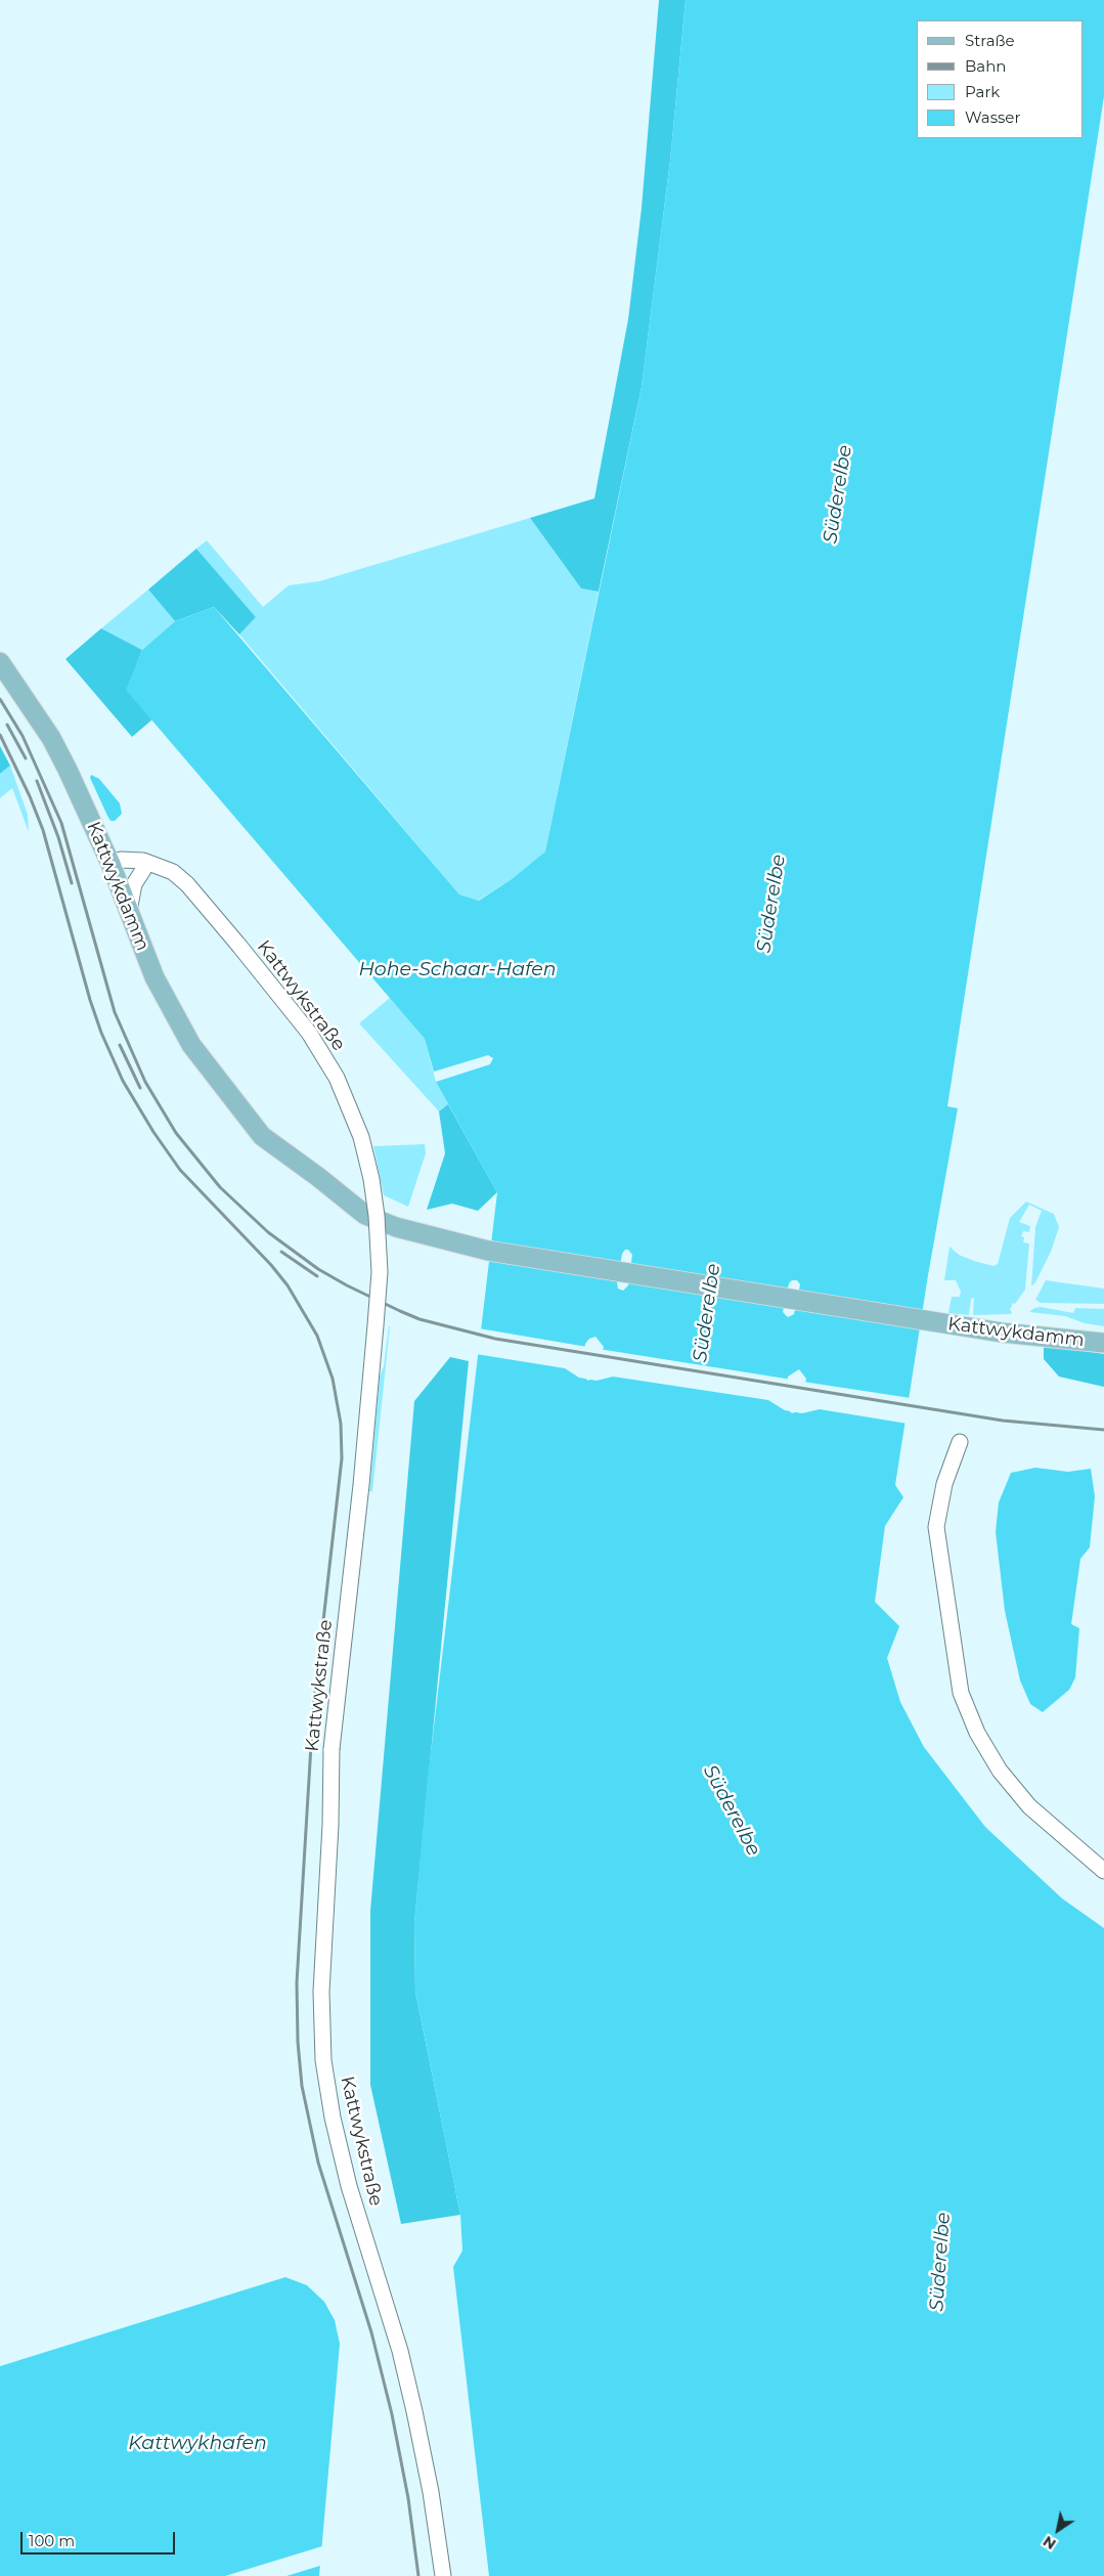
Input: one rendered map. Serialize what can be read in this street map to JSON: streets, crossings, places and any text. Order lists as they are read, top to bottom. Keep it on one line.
{"streets":{"main road":["Kattwykdamm"],"street":["Kattwykstraße"]},"crossings":[["Kattwykdamm","Kattwykstraße"]],"water":["Süderelbe","Hohe-Schaar-Hafen","Kattwykhafen"],"legend":["Straße","Bahn","Park","Wasser"],"scale_bar":"100 m","north":"bottom left"}
